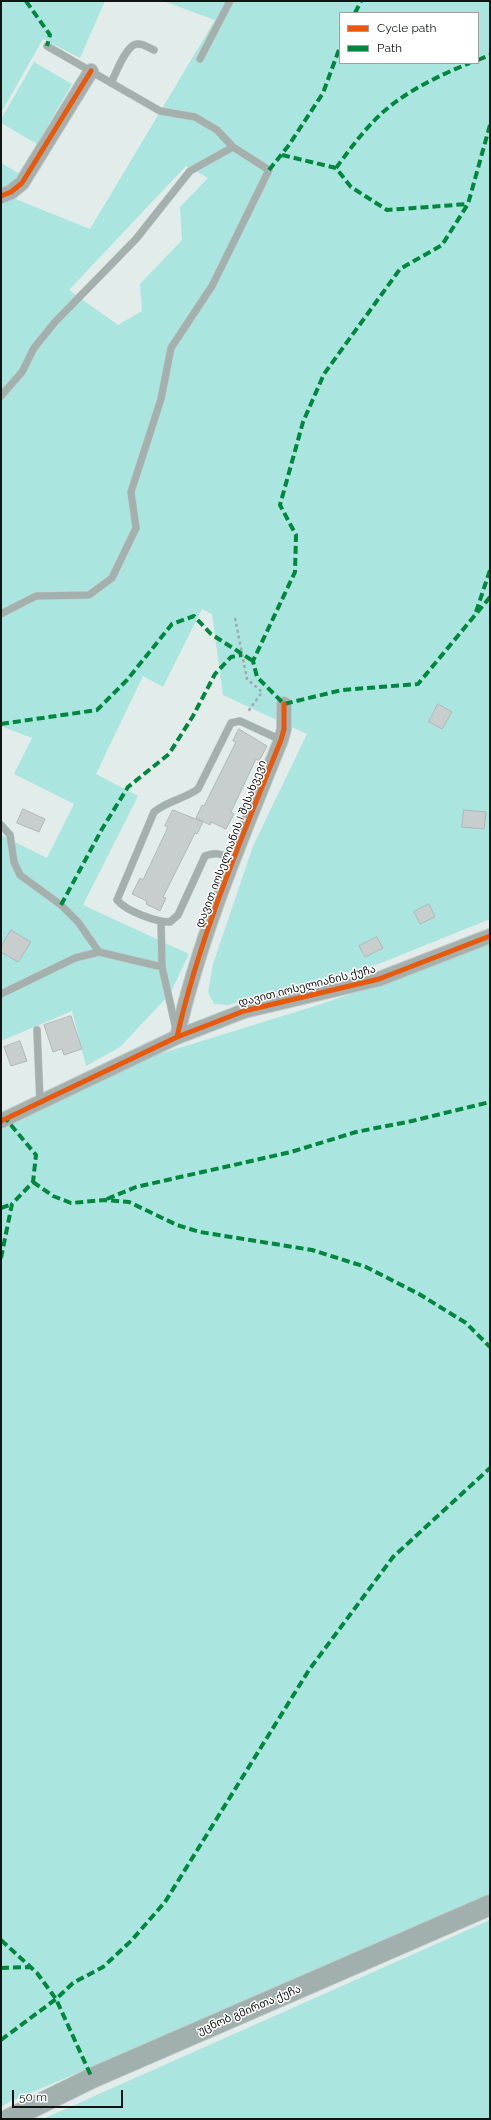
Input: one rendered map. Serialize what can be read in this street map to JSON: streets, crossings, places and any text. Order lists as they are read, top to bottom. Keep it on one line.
{"streets":{"main road":["უცნობ გმირთა ქუჩა"],"street":["დავით იოსელიანის I შესახვევი","დავით იოსელიანის ქუჩა"]},"crossings":[["დავით იოსელიანის I შესახვევი","დავით იოსელიანის ქუჩა"]],"legend":["Cycle path","Path"],"scale_bar":"50 m"}
